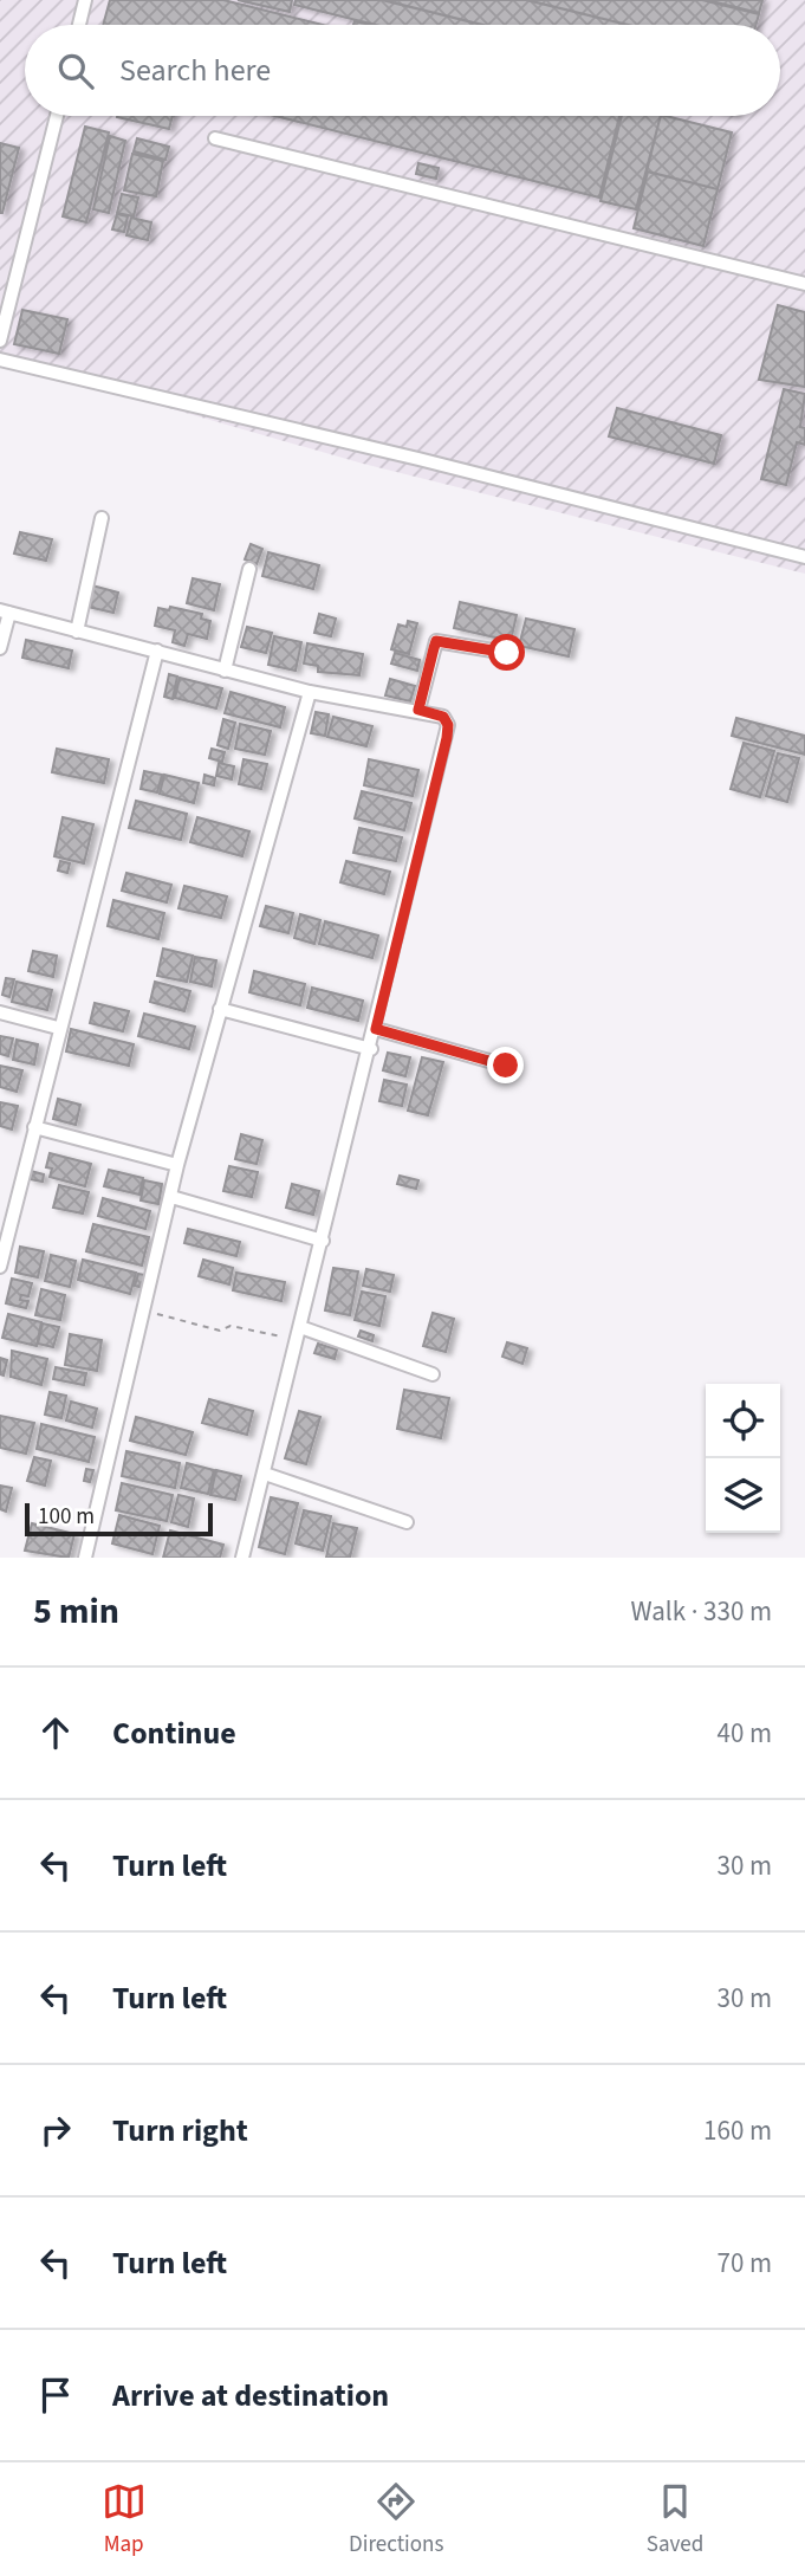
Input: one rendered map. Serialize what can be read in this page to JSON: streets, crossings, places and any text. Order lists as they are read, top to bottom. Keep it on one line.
{"scale_bar":"100 m","page":{"search":"Search here","scale":"100 m","heading":["5 min","Walk · 330 m"],"list":[["Continue","40 m"],["Turn left","30 m"],["Turn left","30 m"],["Turn right","160 m"],["Turn left","70 m"],"Arrive at destination"],"nav":["Map","Directions","Saved"]}}
